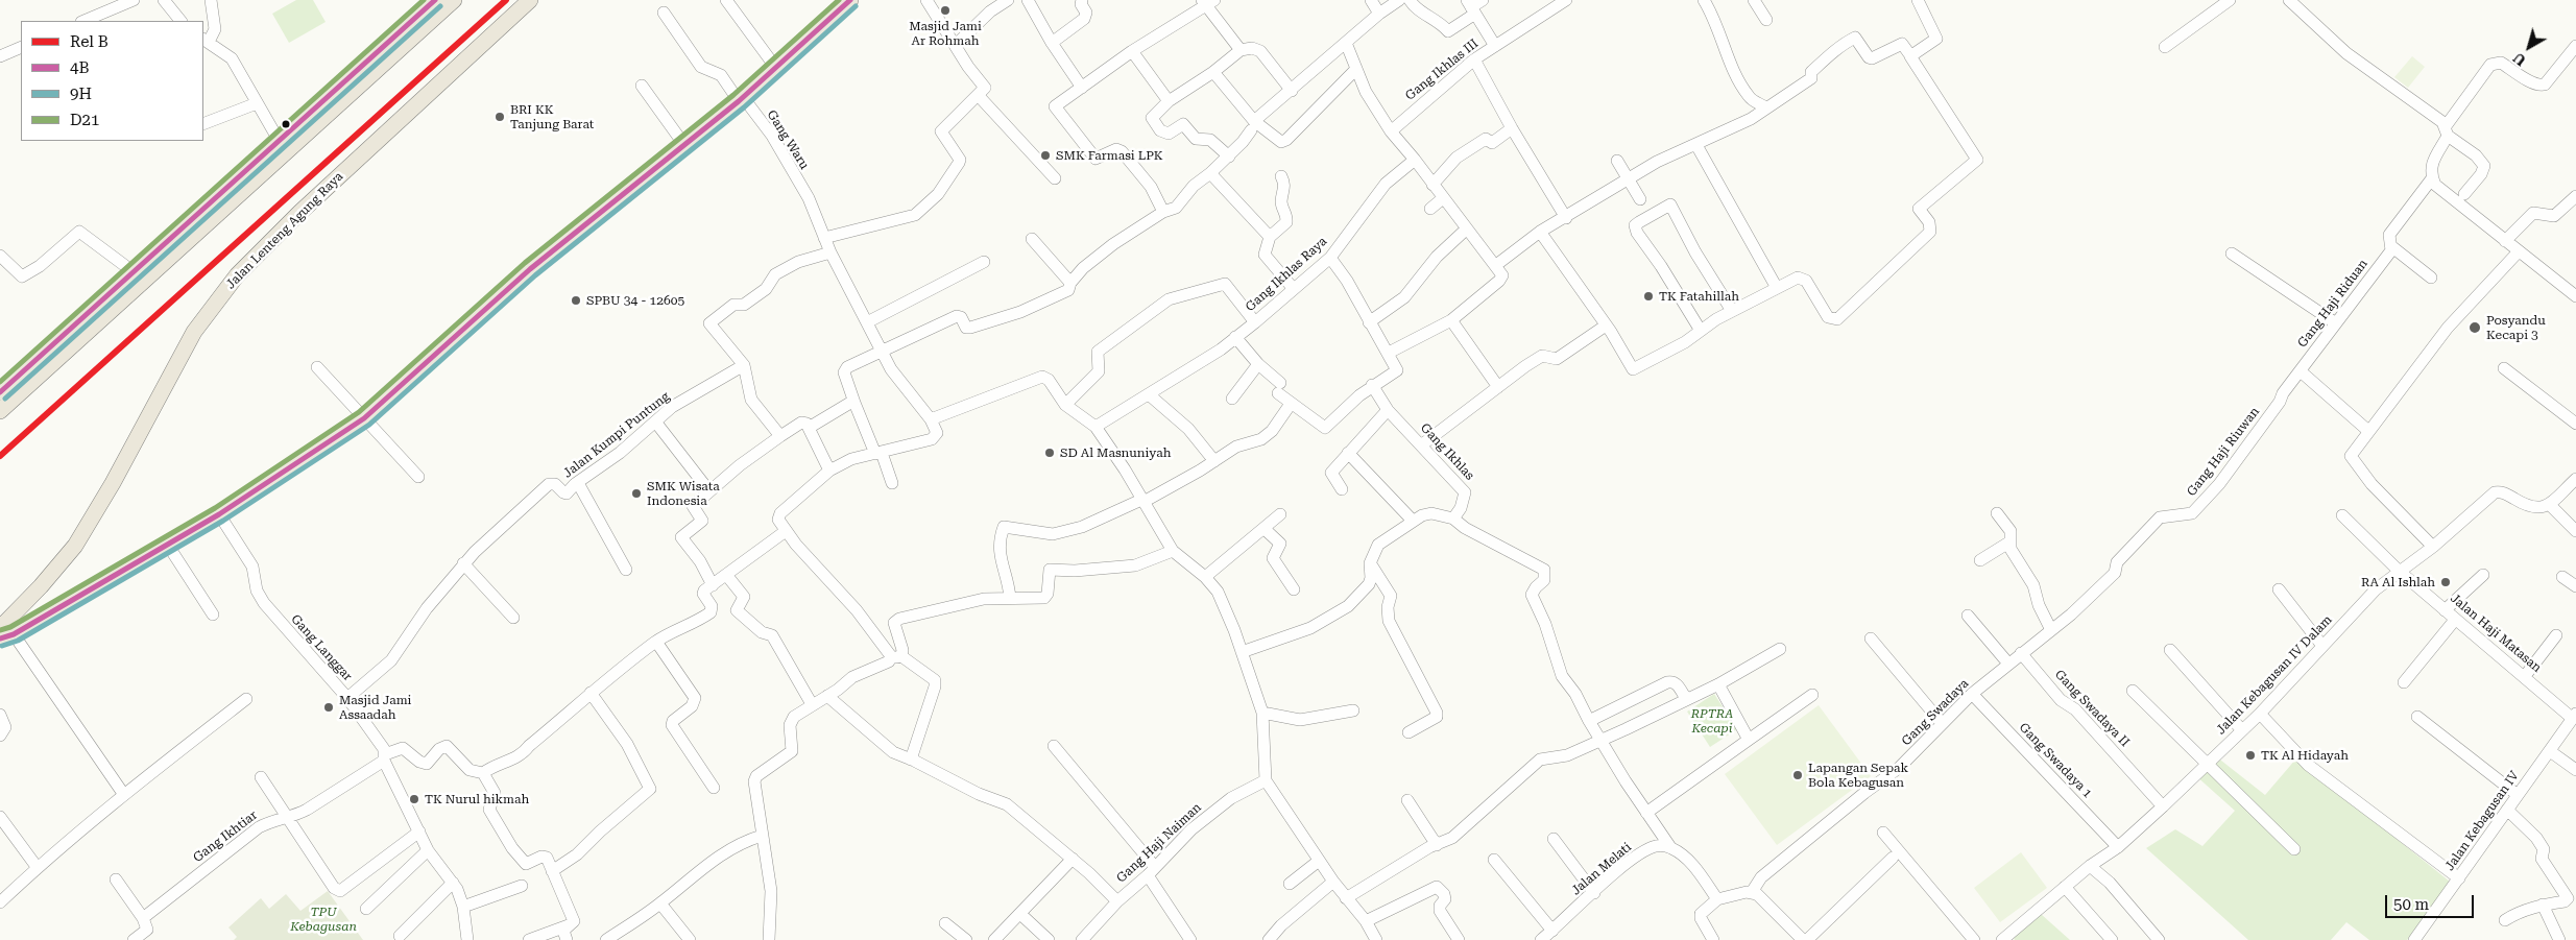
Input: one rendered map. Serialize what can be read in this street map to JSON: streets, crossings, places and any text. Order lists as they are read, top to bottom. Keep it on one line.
{"streets":{"main road":["Jalan Lenteng Agung Raya"],"street":["Gang Ikhlas III","Gang Waru","Gang Ikhlas Raya","Gang Haji Riduan","Jalan Kumpi Puntung","Gang Ikhlas","Gang Haji Riuwan","Jalan Haji Matasan","Gang Langgar","Jalan Kebagusan IV Dalam","Gang Swadaya II","Gang Swadaya","Gang Swadaya 1","Jalan Kebagusan IV","Gang Ikhtiar","Gang Haji Naiman","Jalan Melati"]},"crossings":[["Gang Haji Riduan","Gang Haji Riuwan"],["Jalan Kumpi Puntung","Gang Langgar"],["Gang Haji Riuwan","Gang Swadaya II"],["Gang Haji Riuwan","Gang Swadaya"],["Jalan Haji Matasan","Jalan Kebagusan IV Dalam"],["Jalan Haji Matasan","Jalan Kebagusan IV"],["Gang Langgar","Gang Ikhtiar"],["Jalan Kebagusan IV Dalam","Gang Swadaya II"],["Jalan Kebagusan IV Dalam","Gang Swadaya 1"],["Gang Swadaya II","Gang Swadaya"],["Gang Swadaya","Gang Swadaya 1"]],"parks":["RPTRA Kecapi","TPU Kebagusan"],"places":["Masjid Jami Ar Rohmah","BRI KK Tanjung Barat","SMK Farmasi LPK","TK Fatahillah","SPBU 34 - 12605","Posyandu Kecapi 3","SD Al Masnuniyah","SMK Wisata Indonesia","RA Al Ishlah","Masjid Jami Assaadah","TK Al Hidayah","Lapangan Sepak Bola Kebagusan","TK Nurul hikmah"],"lines":["rail line B","transit line 4B","transit line D21","transit line 9H"],"legend":["Rel B","4B","9H","D21"],"scale_bar":"50 m","north":"bottom left"}
